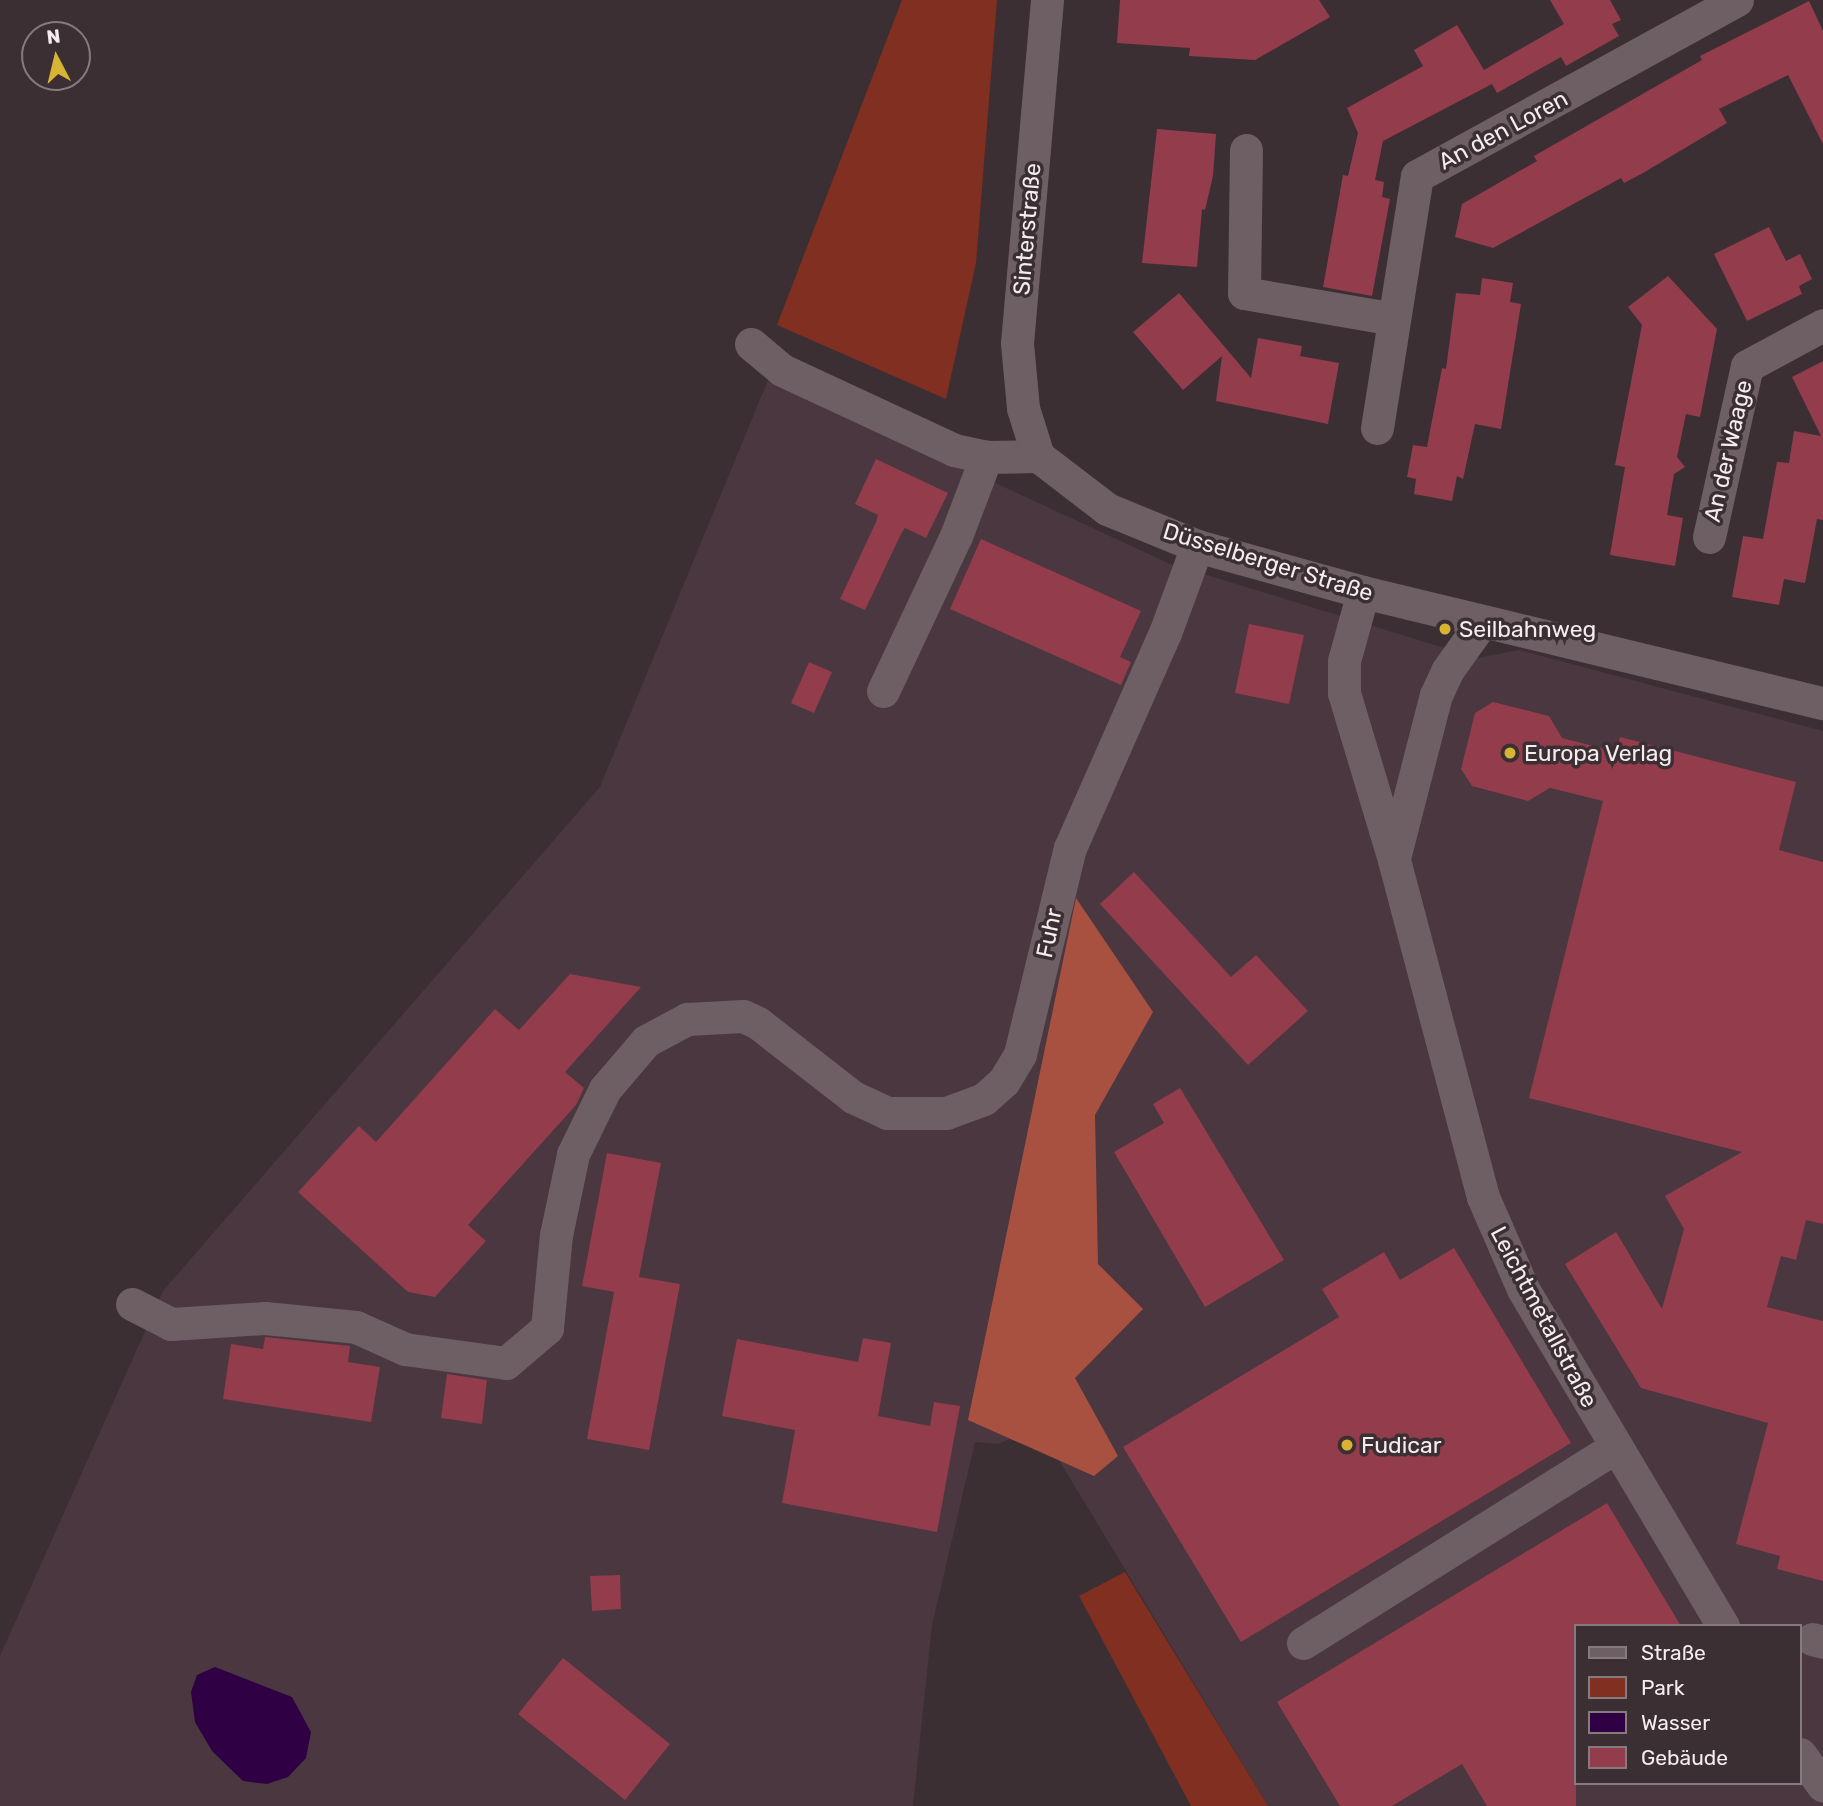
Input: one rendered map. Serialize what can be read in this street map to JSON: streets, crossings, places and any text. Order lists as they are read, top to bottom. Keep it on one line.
{"streets":{"street":["An den Loren","Sinterstraße","An der Waage","Düsselberger Straße","Fuhr","Leichtmetallstraße"]},"crossings":[["Sinterstraße","Düsselberger Straße"],["Düsselberger Straße","Fuhr"],["Düsselberger Straße","Leichtmetallstraße"]],"places":["Seilbahnweg","Europa Verlag","Fudicar"],"legend":["Straße","Park","Wasser","Gebäude"],"north":"top"}
